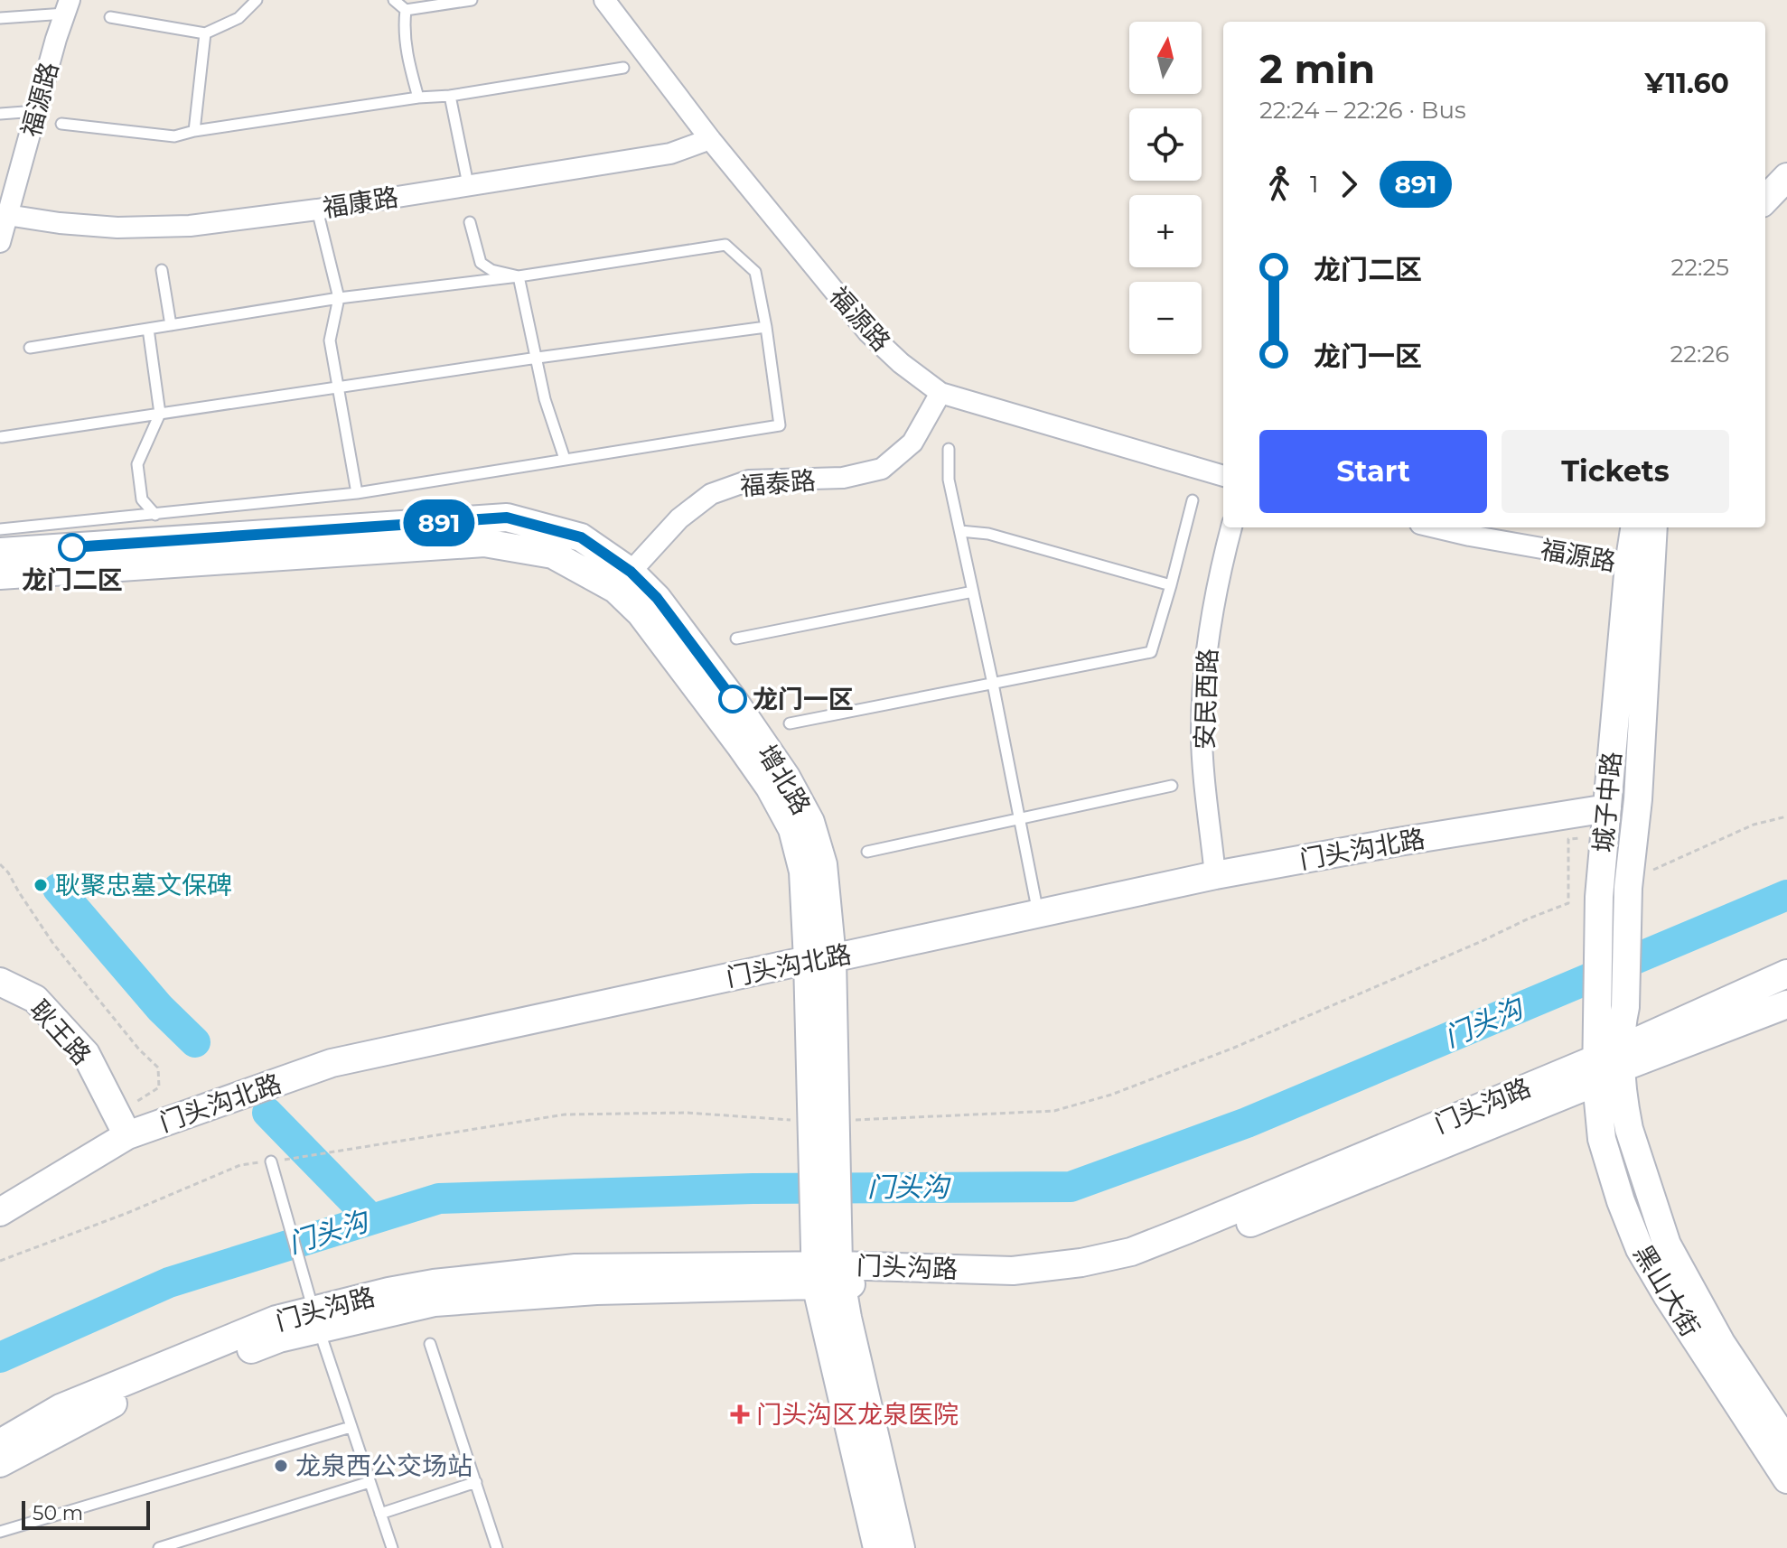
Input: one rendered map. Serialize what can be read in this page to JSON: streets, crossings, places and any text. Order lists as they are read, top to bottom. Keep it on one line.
{"streets":{"street":["福源路","福康路","福泰路","安民西路","增北路","城子中路","门头沟北路","耿王路","门头沟路","黑山大街"]},"crossings":[["福源路","福康路"],["福源路","福泰路"],["福源路","城子中路"],["福泰路","增北路"],["安民西路","门头沟北路"],["增北路","门头沟北路"],["增北路","门头沟路"],["城子中路","门头沟北路"],["城子中路","门头沟路"],["城子中路","黑山大街"],["门头沟北路","耿王路"],["门头沟路","黑山大街"]],"water":["门头沟"],"places":{"other":["龙门二区","龙门一区","耿聚忠墓文保碑","龙泉西公交场站"],"health":["门头沟区龙泉医院"]},"lines":["bus line 891"],"scale_bar":"50 m","north":"top","page":{"on_map":"891","map_buttons":["+","−"],"heading":["2 min","22:24 – 22:26 · Bus","¥11.60"],"legs":["1","891"],"list":[{"name":"龙门二区","value":"22:25"},{"name":"龙门一区","value":"22:26"}],"buttons":["Start","Tickets"],"scale":"50 m"}}
